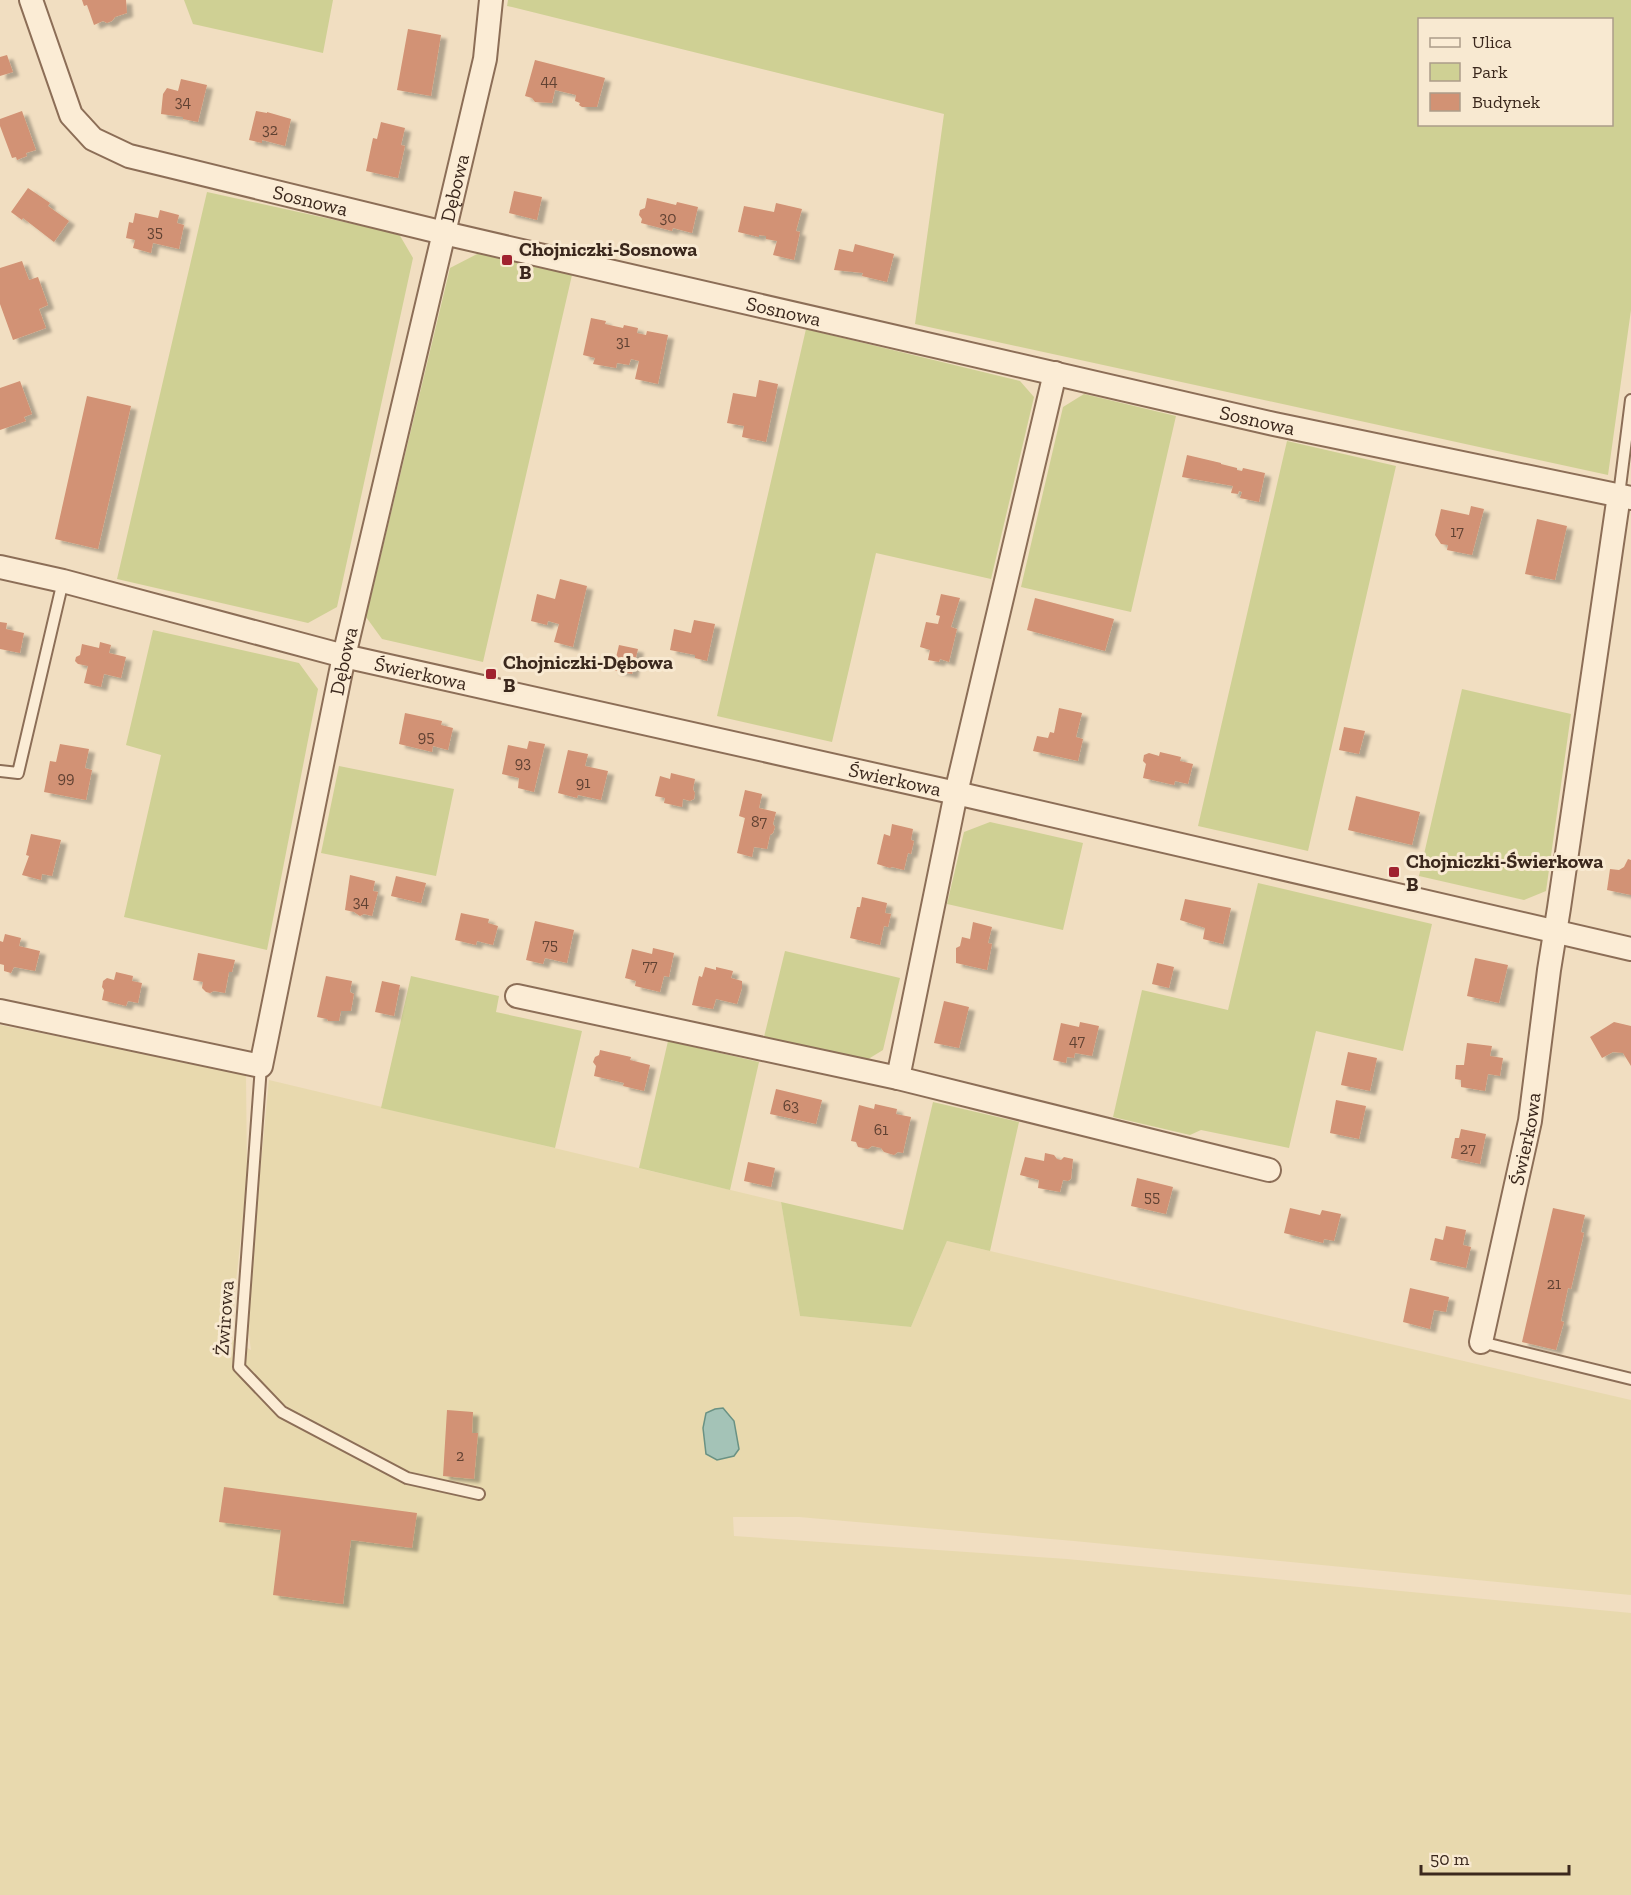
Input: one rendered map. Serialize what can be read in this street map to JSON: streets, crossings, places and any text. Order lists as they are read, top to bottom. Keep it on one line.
{"streets":{"street":["Dębowa","Sosnowa","Świerkowa"],"lane":["Żwirowa"]},"crossings":[["Dębowa","Sosnowa"],["Dębowa","Świerkowa"],["Dębowa","Żwirowa"],["Sosnowa","Świerkowa"]],"places":{"transit":["Chojniczki-Sosnowa B","Chojniczki-Dębowa B","Chojniczki-Świerkowa B"]},"house_numbers":["44","34","32","30","35","31","17","95","93","99","91","87","34","75","77","47","63","61","27","55","21","2"],"legend":["Ulica","Park","Budynek"],"scale_bar":"50 m"}
